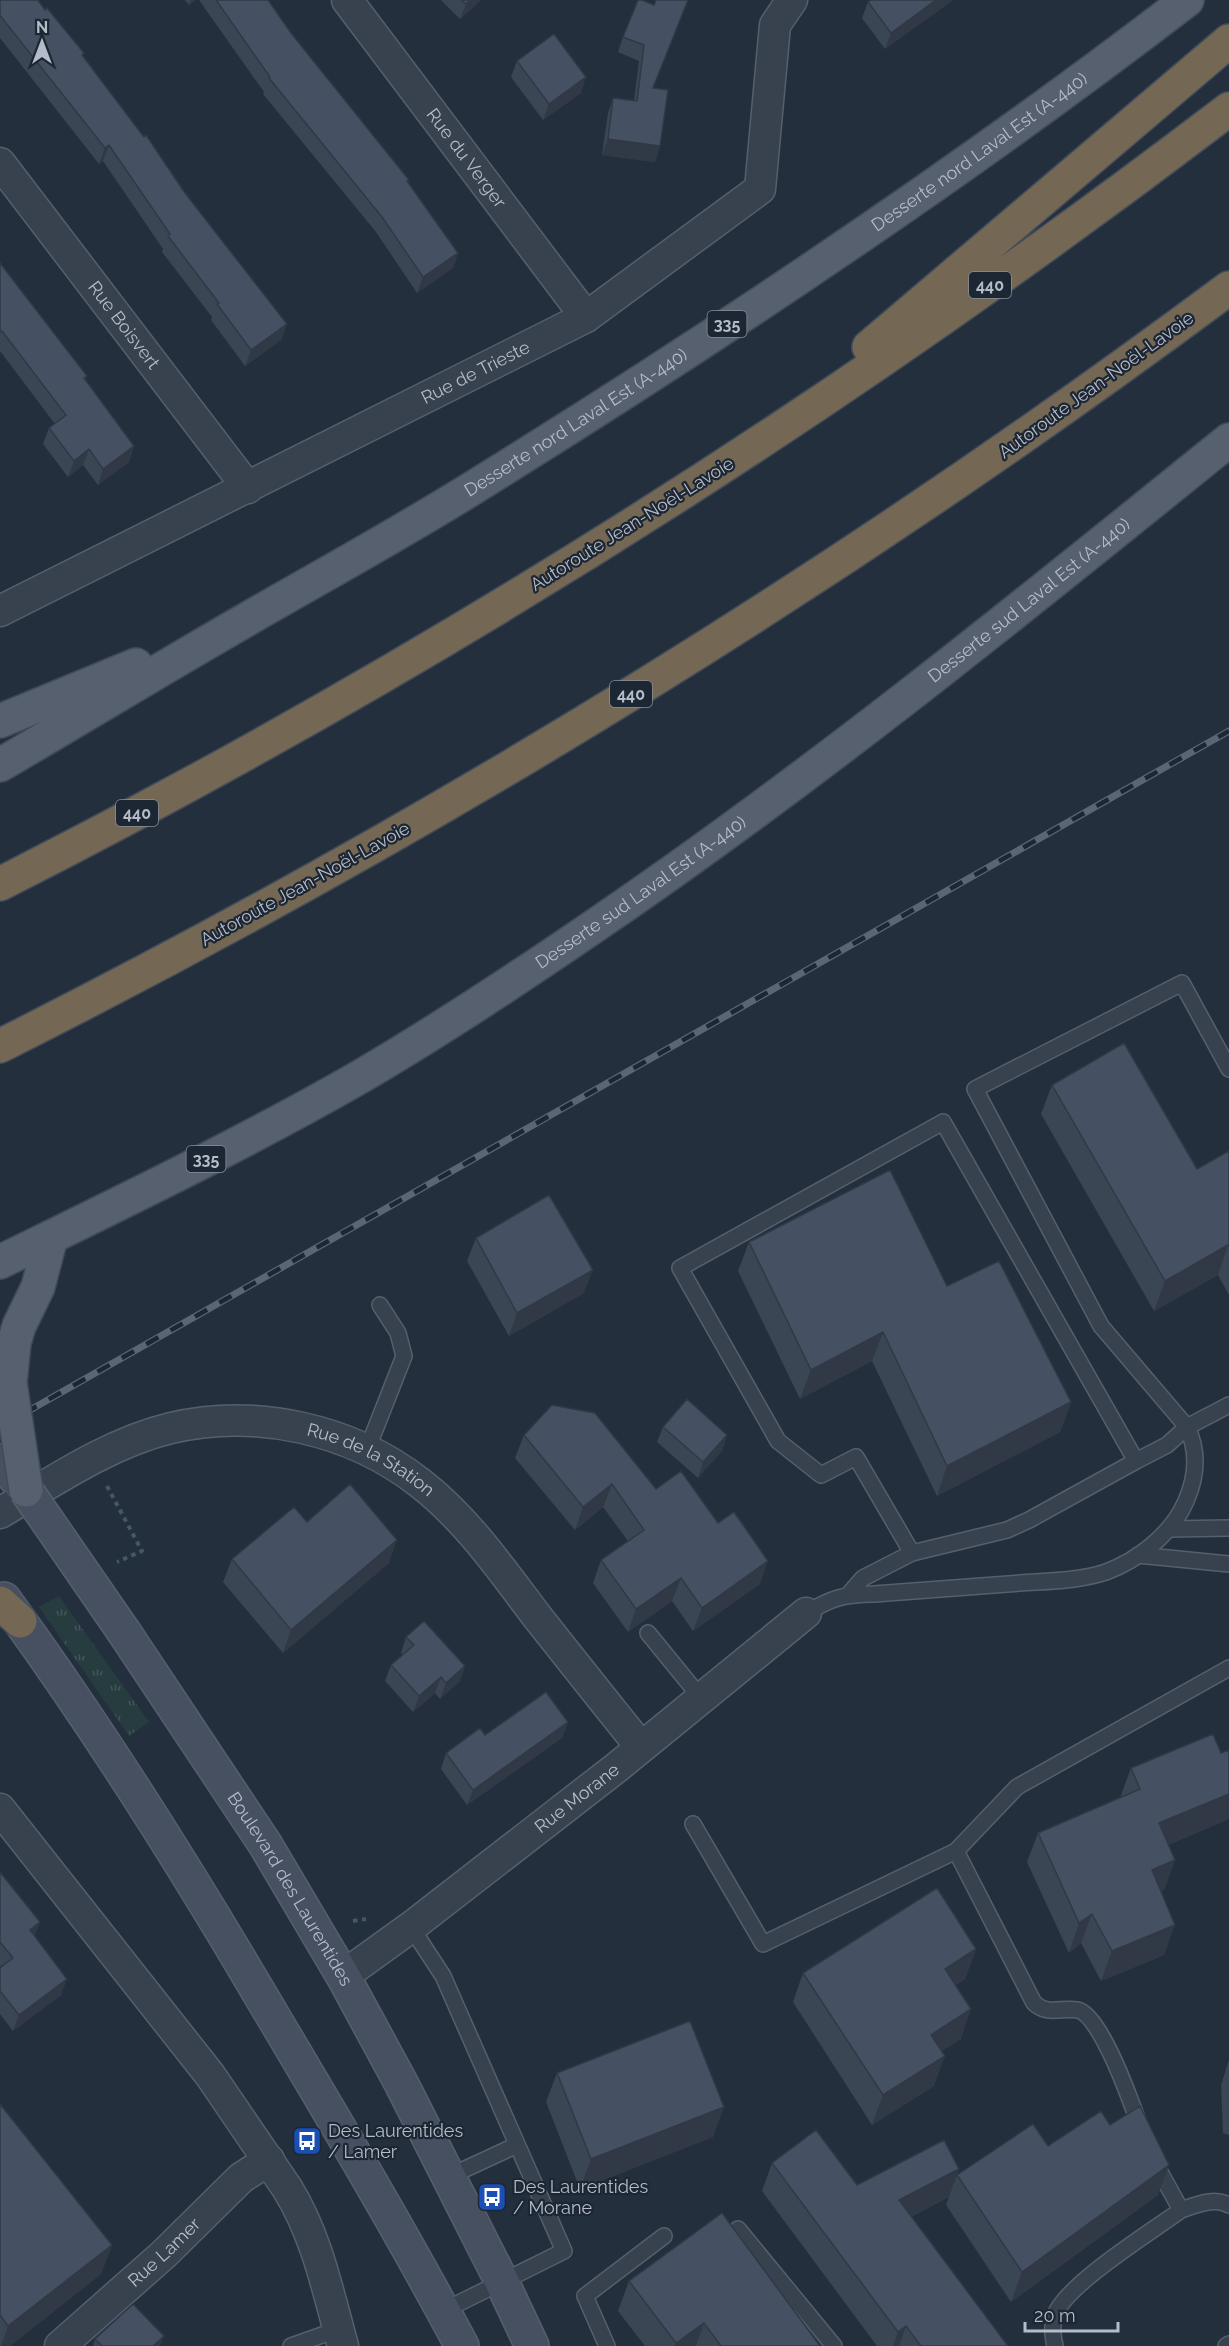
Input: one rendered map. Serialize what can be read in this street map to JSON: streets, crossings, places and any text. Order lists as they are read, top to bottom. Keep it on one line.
{"streets":{"highway":["440","Autoroute Jean-Noël-Lavoie"],"main road":["Desserte nord Laval Est (A-440)","335","Desserte sud Laval Est (A-440)","Boulevard des Laurentides"],"street":["Rue du Verger","Rue Boisvert","Rue de Trieste","Rue de la Station","Rue Morane","Rue Lamer"]},"crossings":[["Desserte nord Laval Est (A-440)","335"],["Rue du Verger","Rue de Trieste"],["Rue Boisvert","Rue de Trieste"],["Rue de la Station","Rue Morane"],["Rue Morane","Boulevard des Laurentides"]],"places":{"bus stop":["Des Laurentides / Lamer","Des Laurentides / Morane"]},"scale_bar":"20 m","north":"top"}
